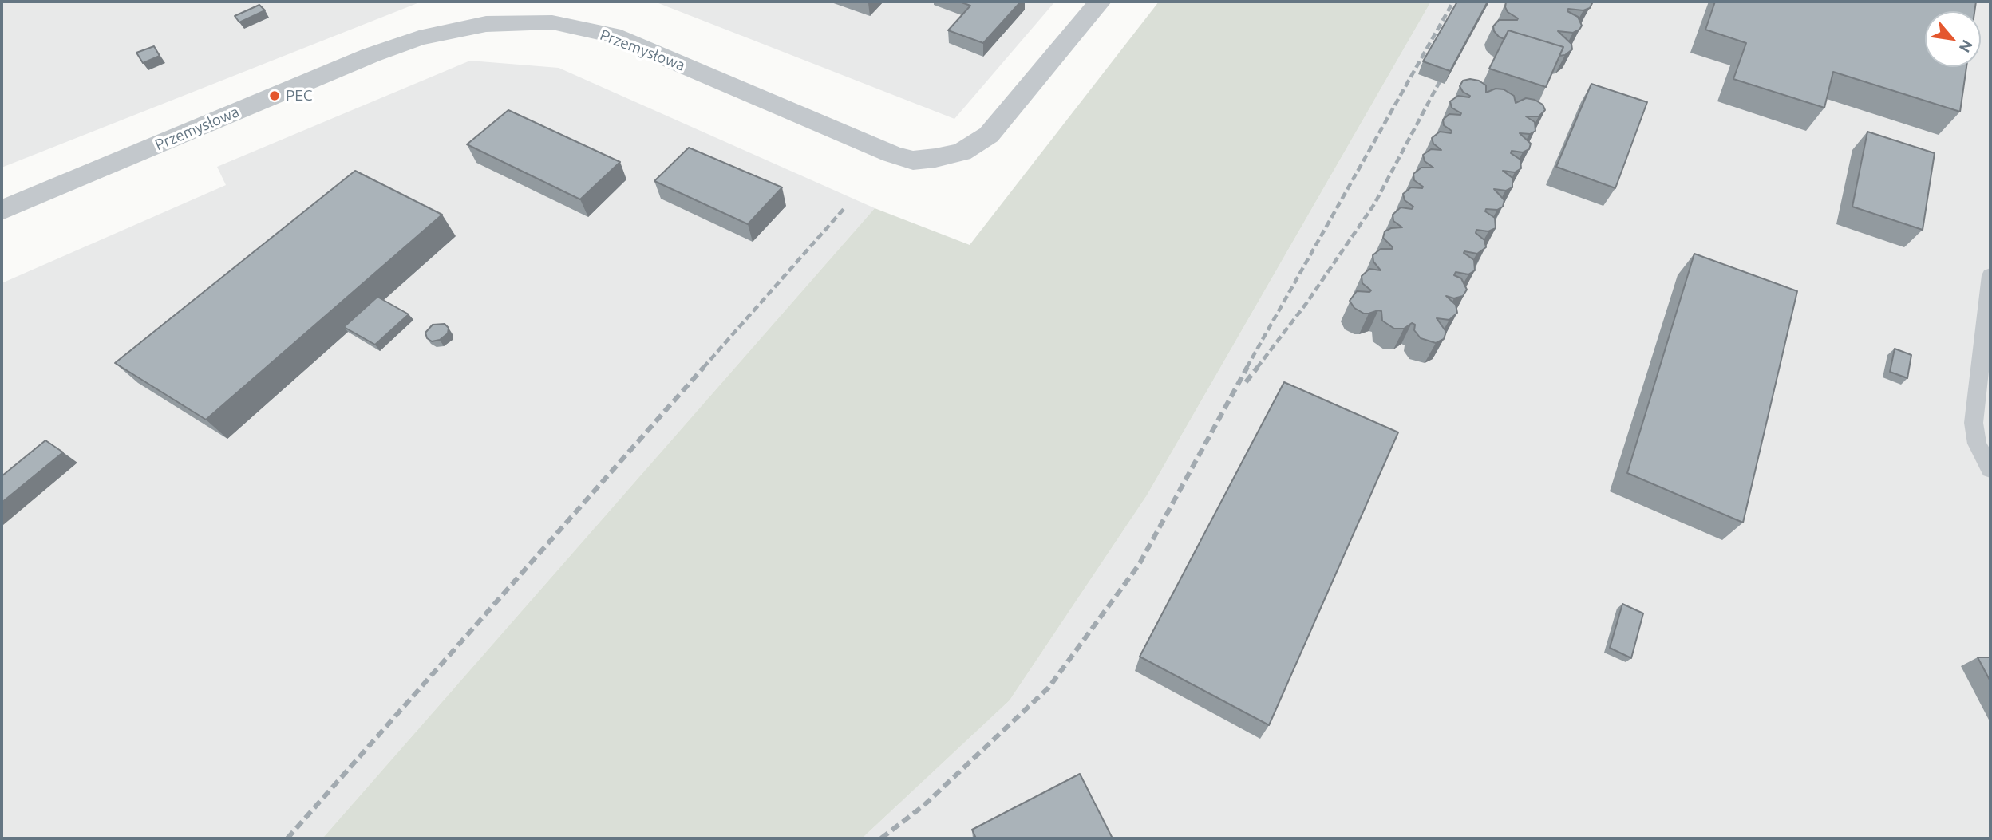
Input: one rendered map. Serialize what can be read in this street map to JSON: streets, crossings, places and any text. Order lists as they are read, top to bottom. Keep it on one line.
{"streets":{"street":["Przemysłowa"]},"places":["PEC"],"north":"bottom right"}
